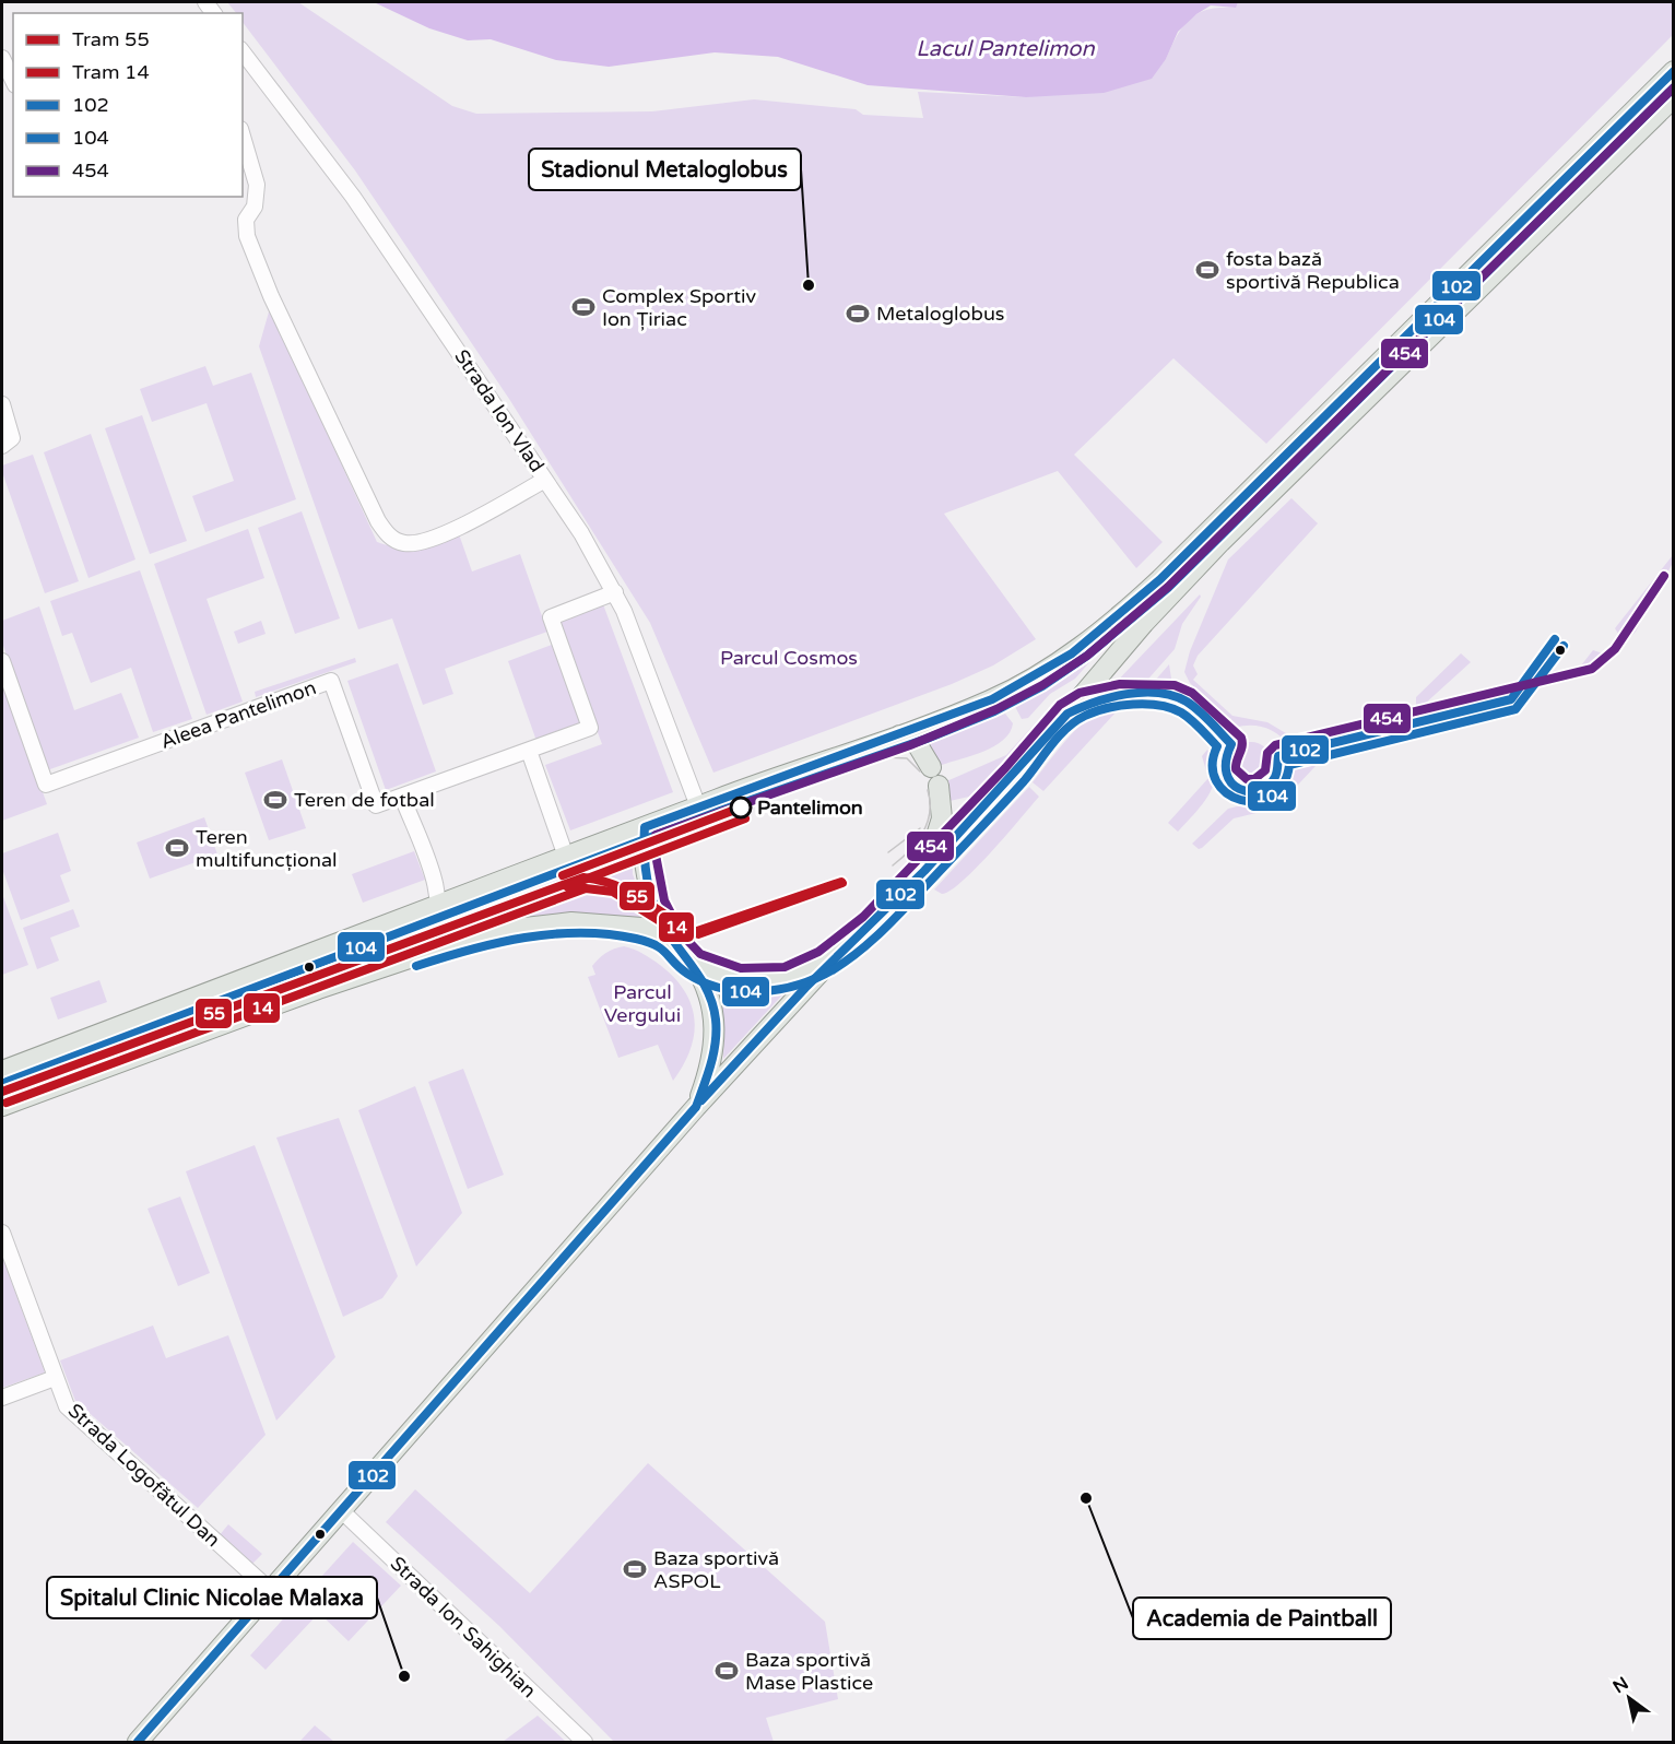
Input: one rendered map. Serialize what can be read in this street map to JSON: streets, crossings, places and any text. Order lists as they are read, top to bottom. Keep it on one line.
{"streets":{"street":["Strada Ion Vlad","Aleea Pantelimon","Strada Logofătul Dan","Strada Ion Sahighian"]},"water":["Lacul Pantelimon"],"parks":["Parcul Cosmos","Parcul Vergului"],"places":{"sports":["fosta bază sportivă Republica","Complex Sportiv Ion Țiriac","Metaloglobus","Teren de fotbal","Teren multifuncțional","Baza sportivă ASPOL","Baza sportivă Mase Plastice"],"other":["Stadionul Metaloglobus","Pantelimon","Academia de Paintball","Spitalul Clinic Nicolae Malaxa"]},"lines":["transit line 102","transit line 104","transit line 454","tram line 55","tram line 14"],"legend":["Tram 55","Tram 14","102","104","454"],"north":"top left"}
